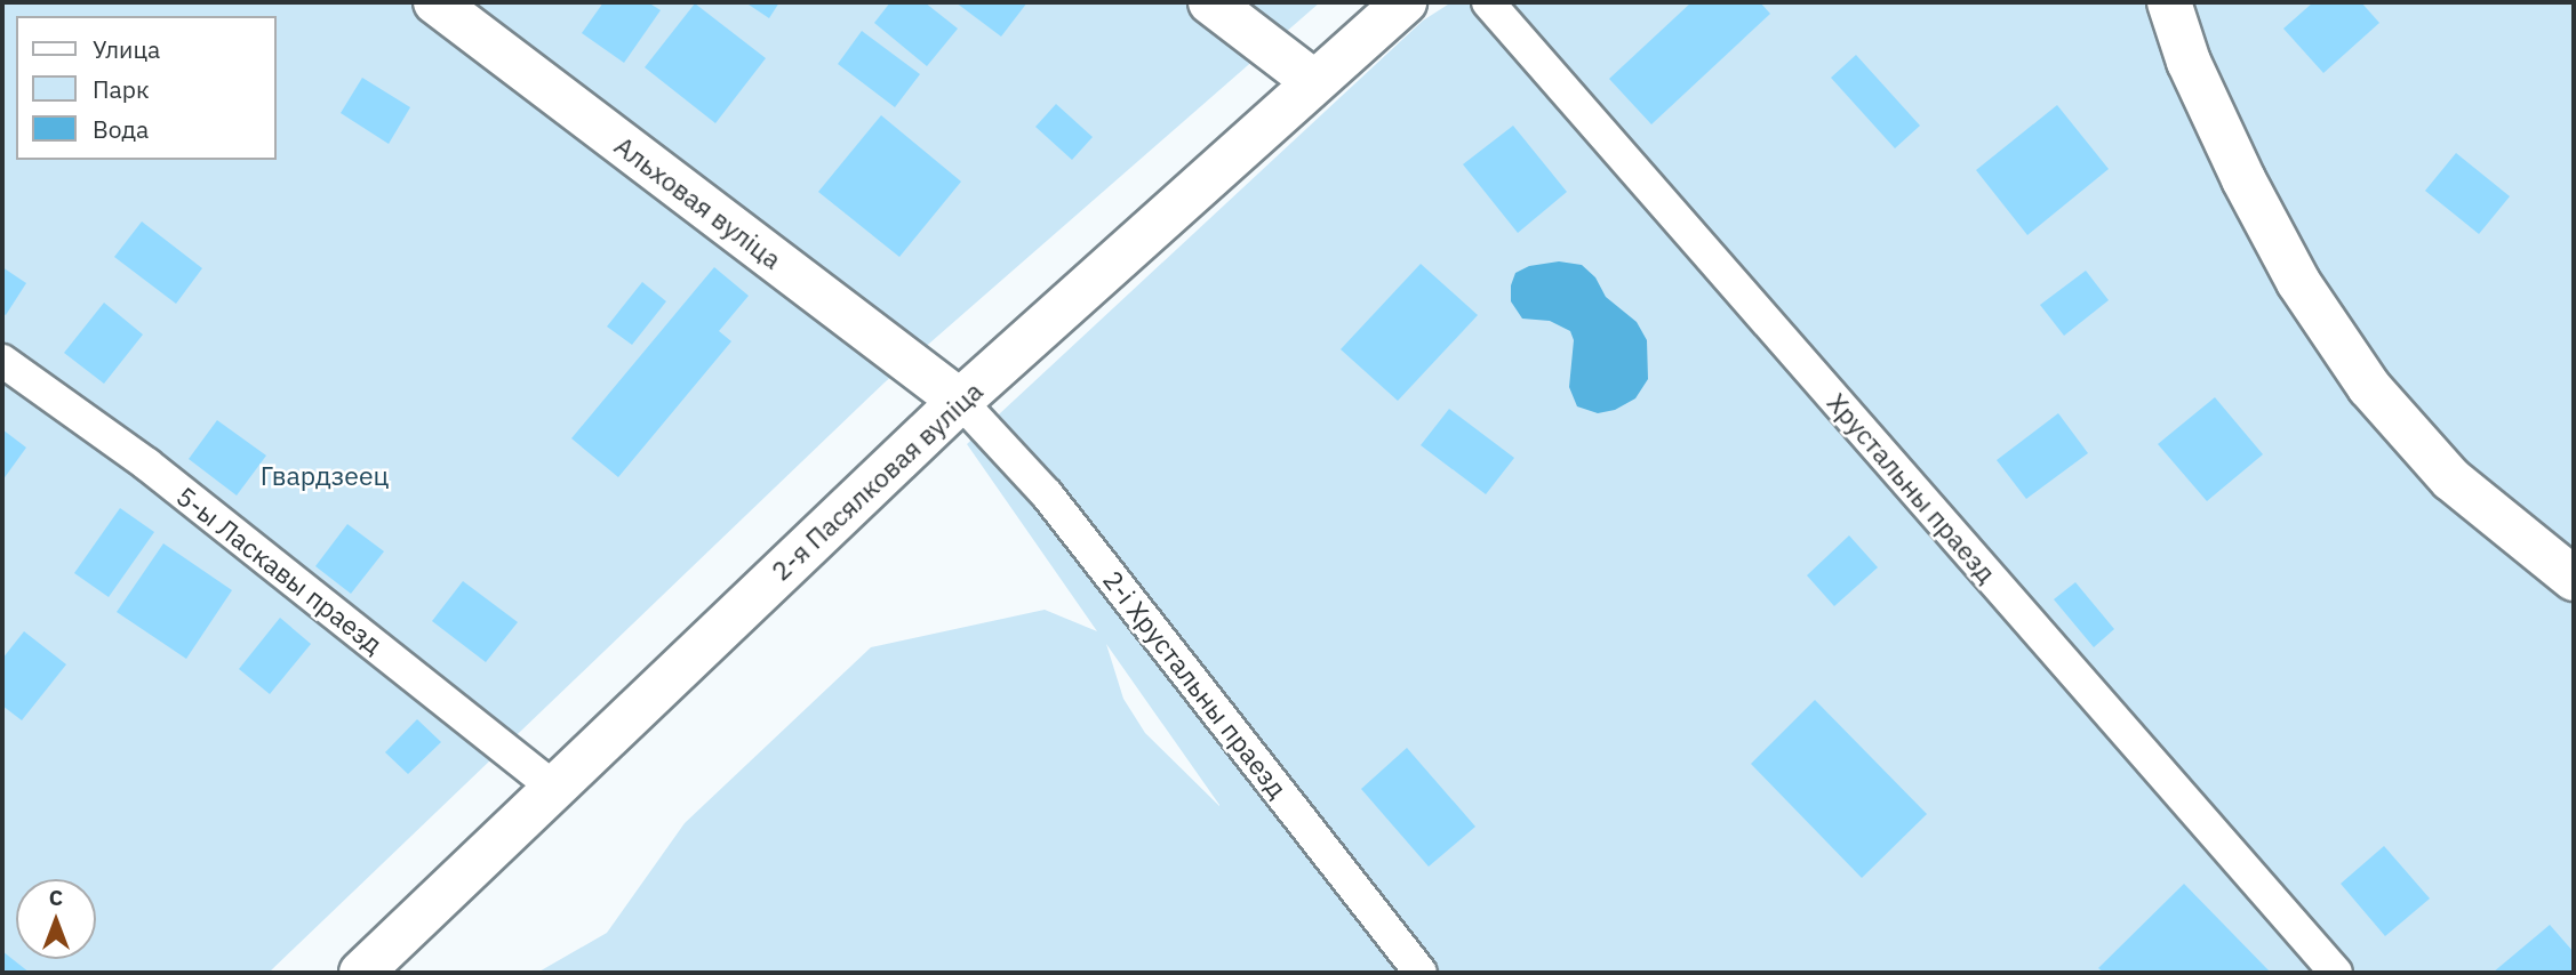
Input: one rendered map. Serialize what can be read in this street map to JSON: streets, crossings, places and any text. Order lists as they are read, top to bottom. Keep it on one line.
{"streets":{"street":["Альховая вуліца","2-я Пасялковая вуліца"],"lane":["Хрустальны праезд","5-ы Ласкавы праезд","2-і Хрустальны праезд"]},"crossings":[["Альховая вуліца","2-я Пасялковая вуліца"],["Альховая вуліца","2-і Хрустальны праезд"],["2-я Пасялковая вуліца","5-ы Ласкавы праезд"],["2-я Пасялковая вуліца","2-і Хрустальны праезд"]],"parks":["Гвардзеец"],"legend":["Улица","Парк","Вода"],"north":"top"}
